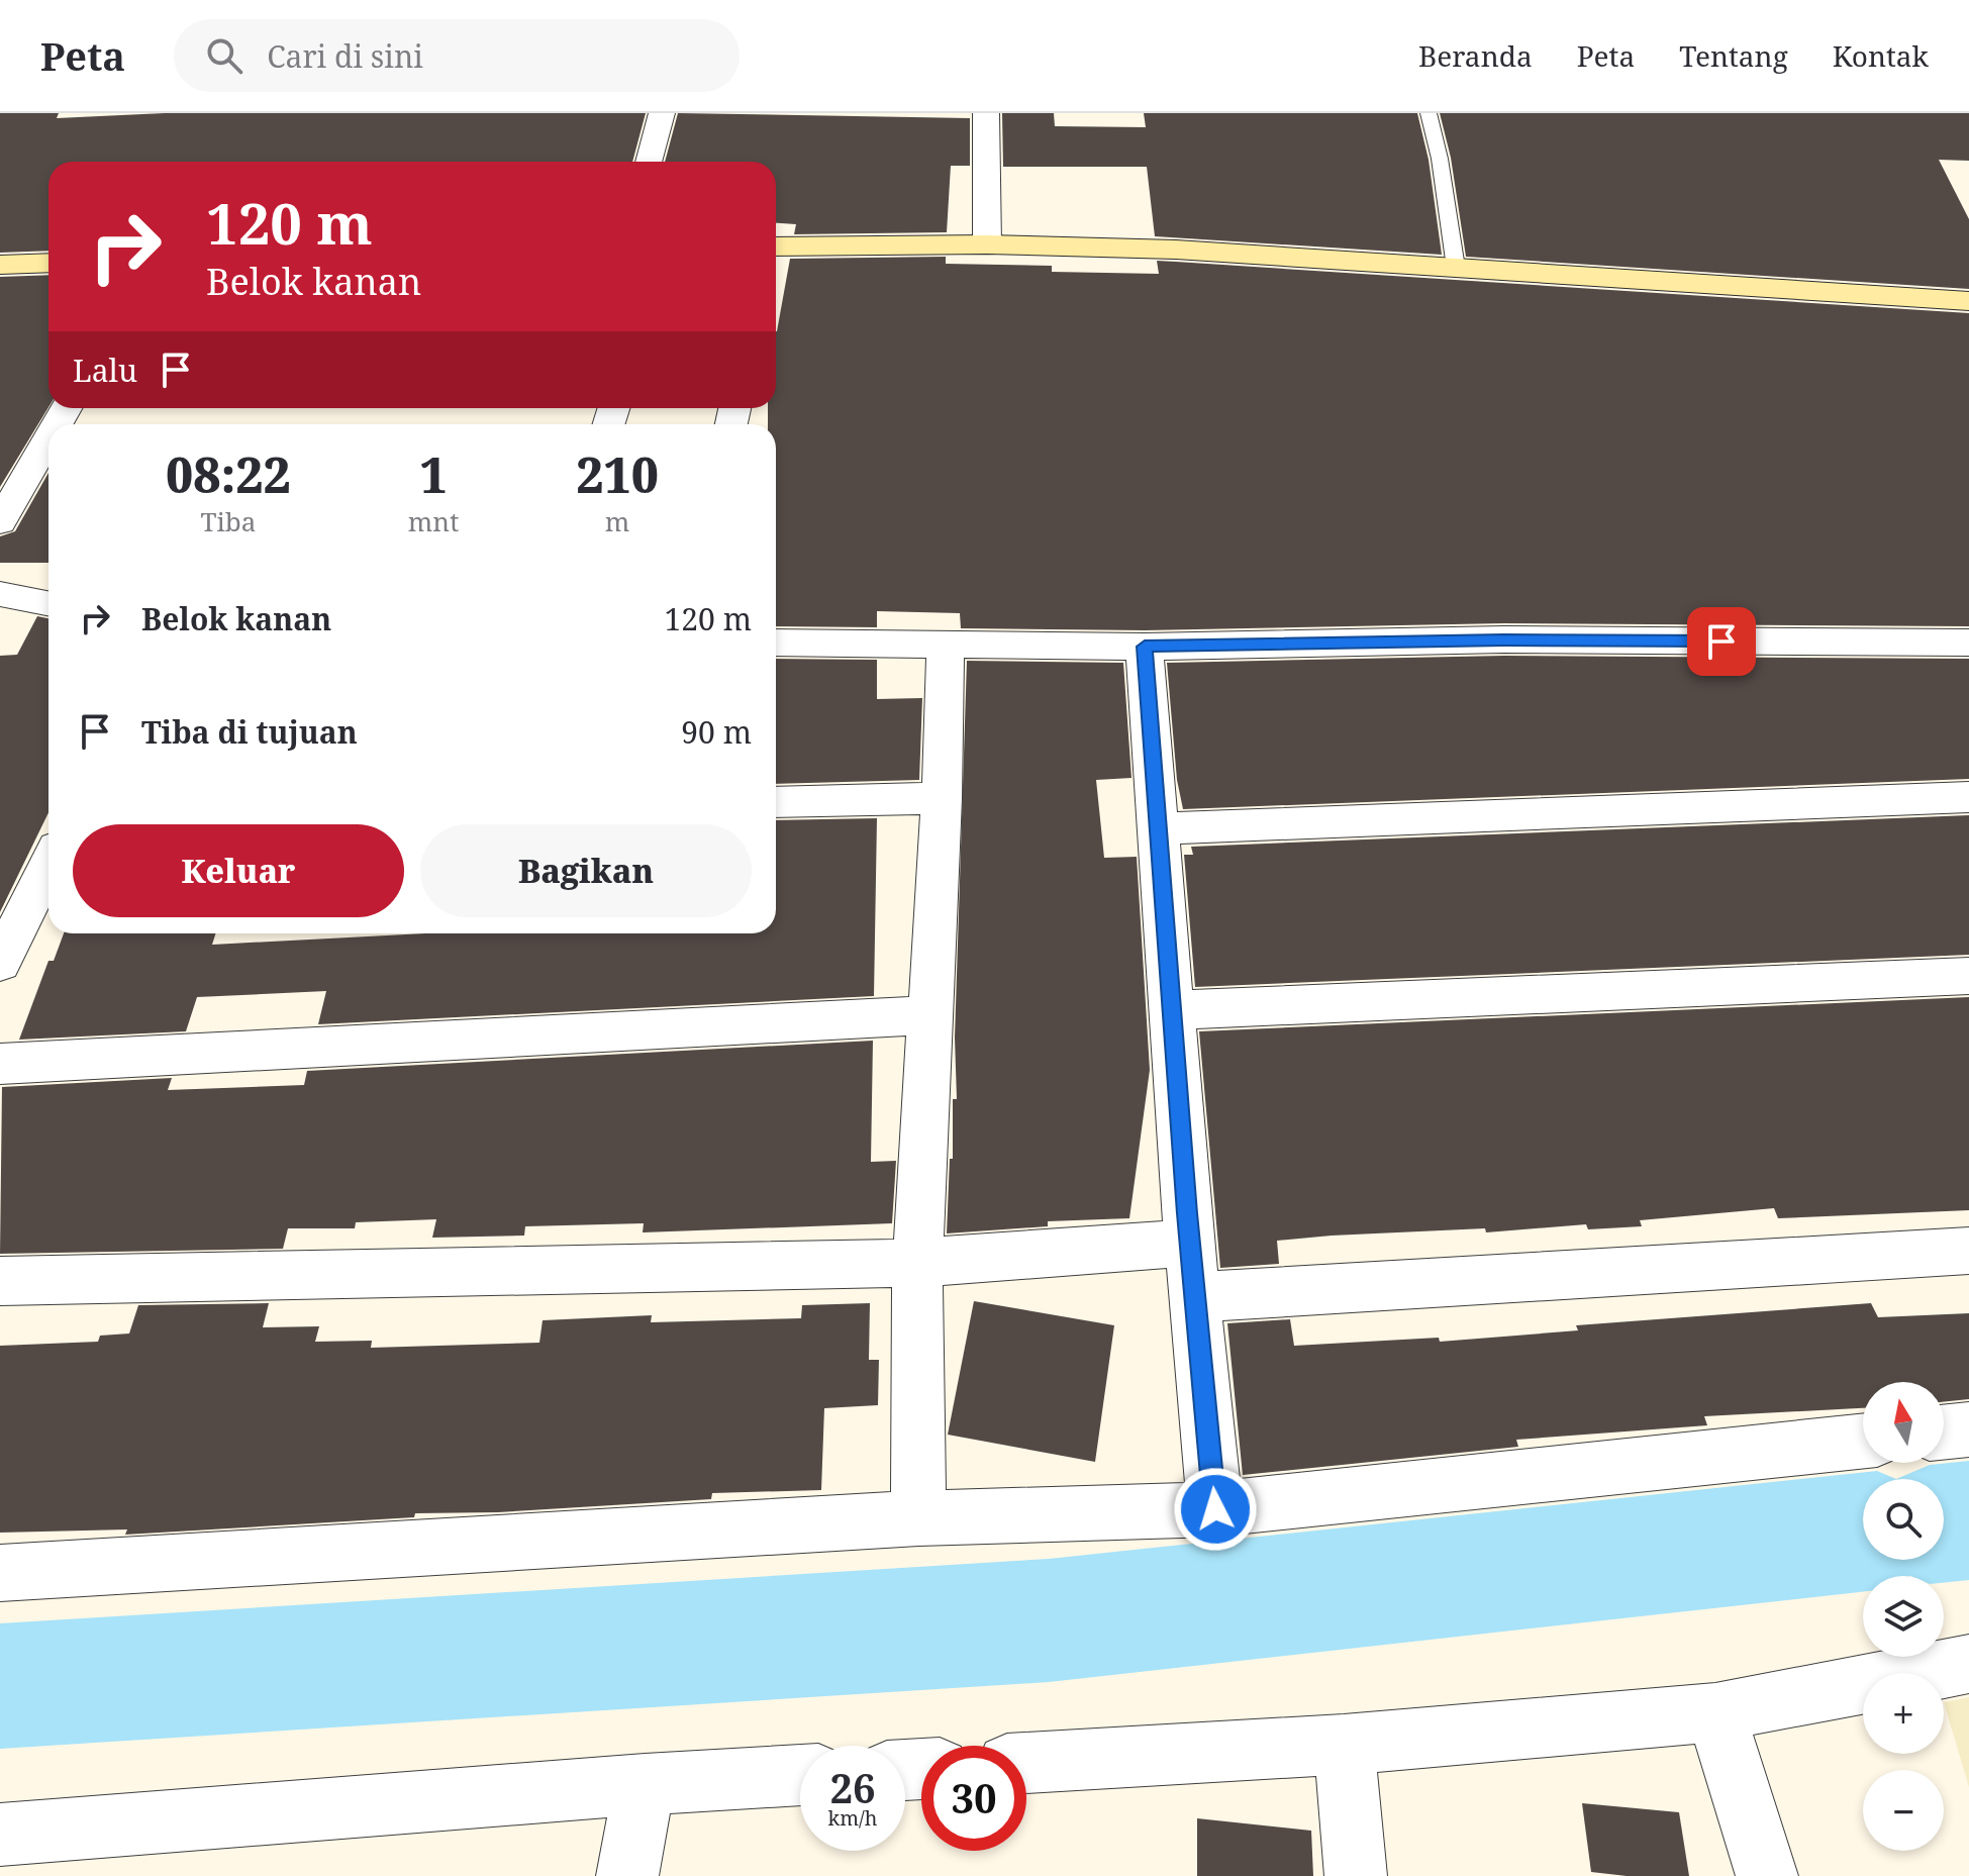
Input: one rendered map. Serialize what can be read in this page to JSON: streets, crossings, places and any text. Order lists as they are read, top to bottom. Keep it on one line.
{"north":"top","page":{"header":"Peta","search":"Cari di sini","nav":["Beranda","Peta","Tentang","Kontak"],"turn":["120 m","Belok kanan"],"then":"Lalu","eta":["08:22","Tiba","1","mnt","210","m"],"list":[{"name":"Belok kanan","value":"120 m"},{"name":"Tiba di tujuan","value":"90 m"}],"buttons":["Keluar","Bagikan"],"map_buttons":["+","−"],"speed":"26 km/h","limit":"30"}}
